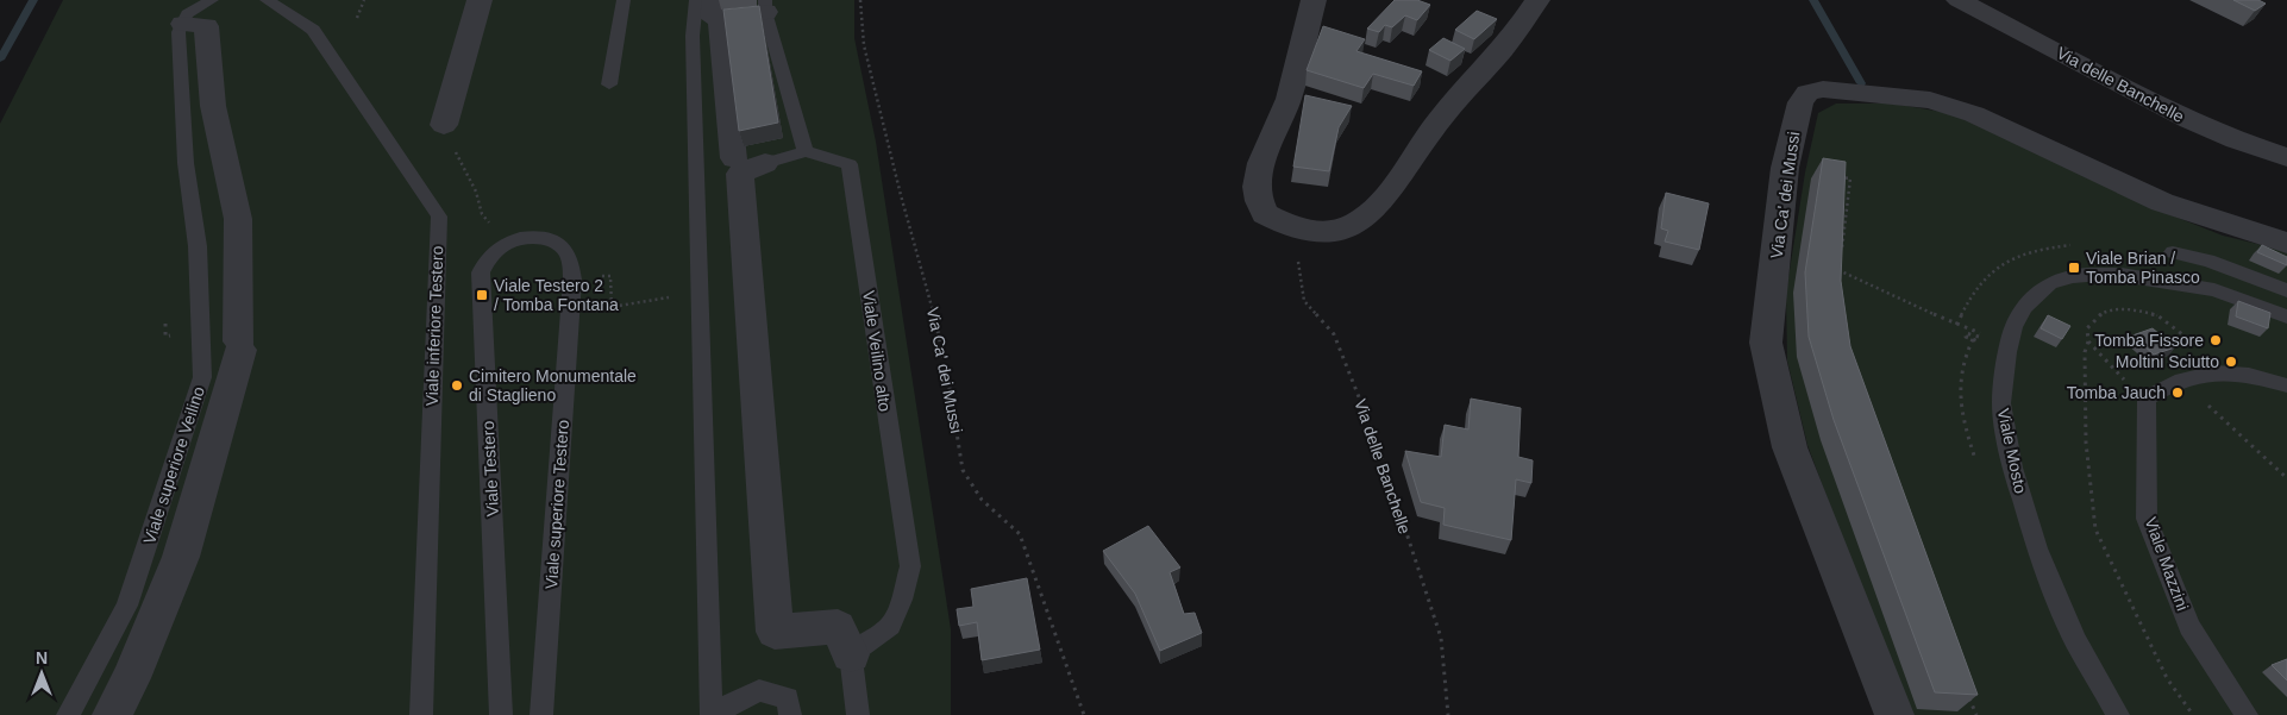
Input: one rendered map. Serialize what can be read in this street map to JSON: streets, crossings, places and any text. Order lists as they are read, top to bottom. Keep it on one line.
{"streets":{"street":["Via delle Banchelle","Via Ca' dei Mussi"],"lane":["Viale inferiore Testero","Viale Veilino alto","Viale Mosto","Viale superiore Veilino","Viale Testero","Viale superiore Testero","Viale Mazzini"]},"crossings":[["Viale Testero","Viale superiore Testero"]],"places":{"transit":["Viale Brian / Tomba Pinasco","Viale Testero 2 / Tomba Fontana"],"other":["Tomba Fissore","Moltini Sciutto","Cimitero Monumentale di Staglieno","Tomba Jauch"]},"north":"top"}
